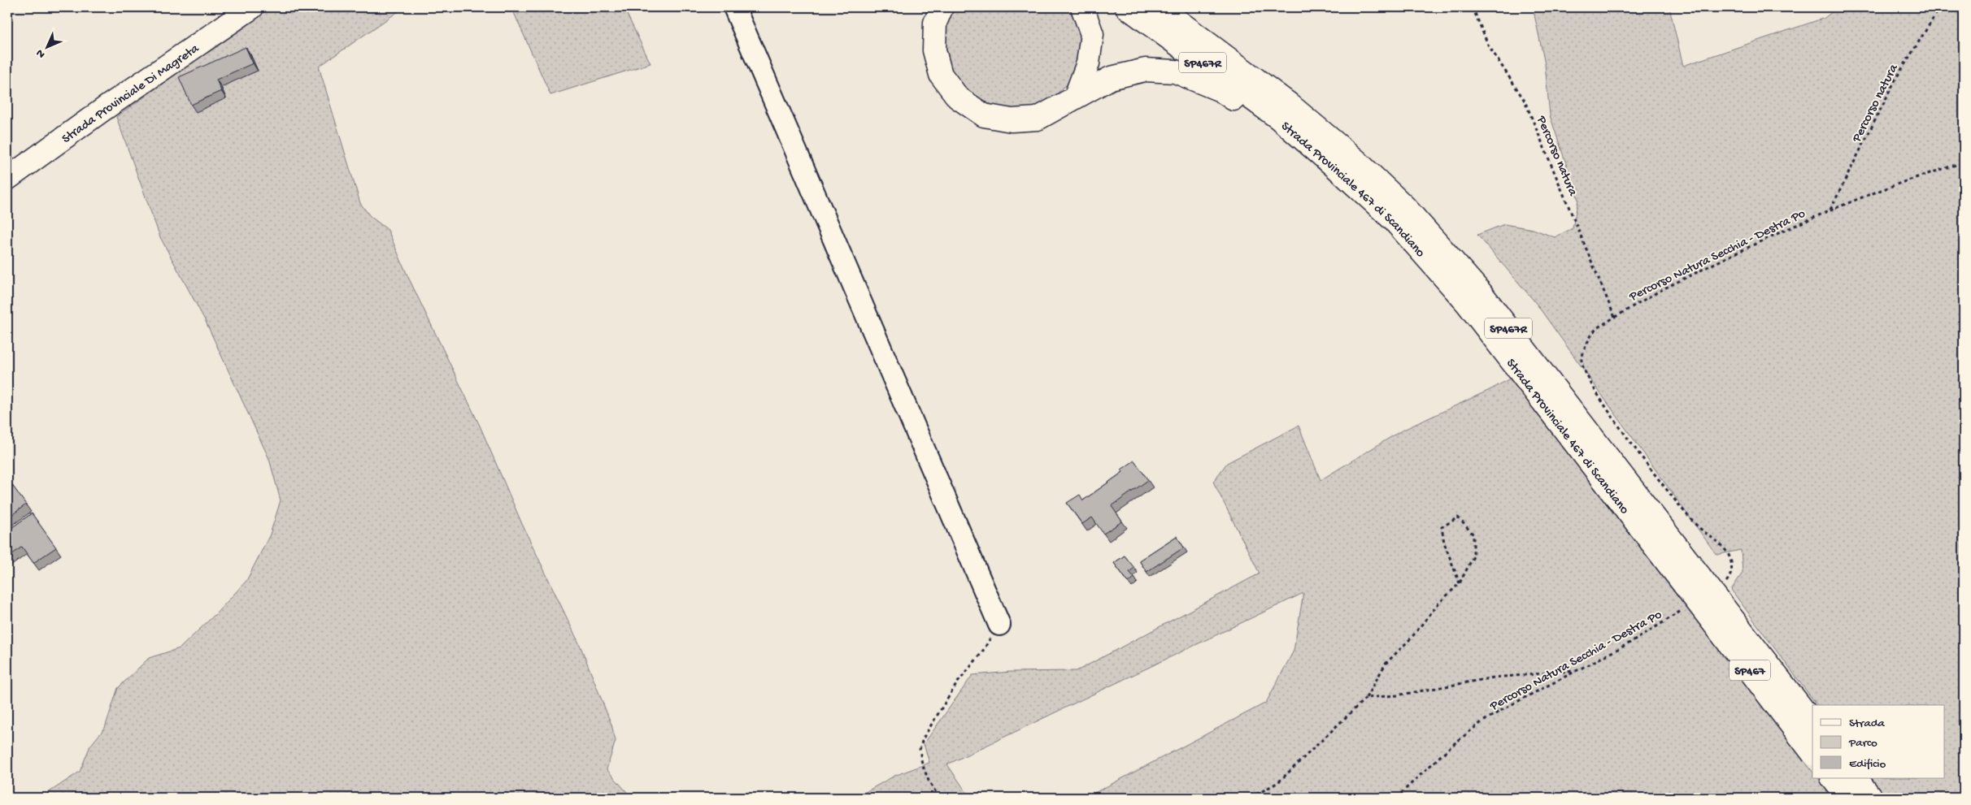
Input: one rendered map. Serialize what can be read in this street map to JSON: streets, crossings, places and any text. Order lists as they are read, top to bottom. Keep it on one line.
{"streets":{"main road":["SP467R","Strada Provinciale Di Magreta","Strada Provinciale 467 di Scandiano","SP467"],"path":["Percorso natura","Percorso Natura Secchia - Destra Po"]},"crossings":[["Percorso natura","Percorso Natura Secchia - Destra Po"],["Strada Provinciale 467 di Scandiano","Percorso Natura Secchia - Destra Po"]],"legend":["Strada","Parco","Edificio"],"north":"bottom left"}
